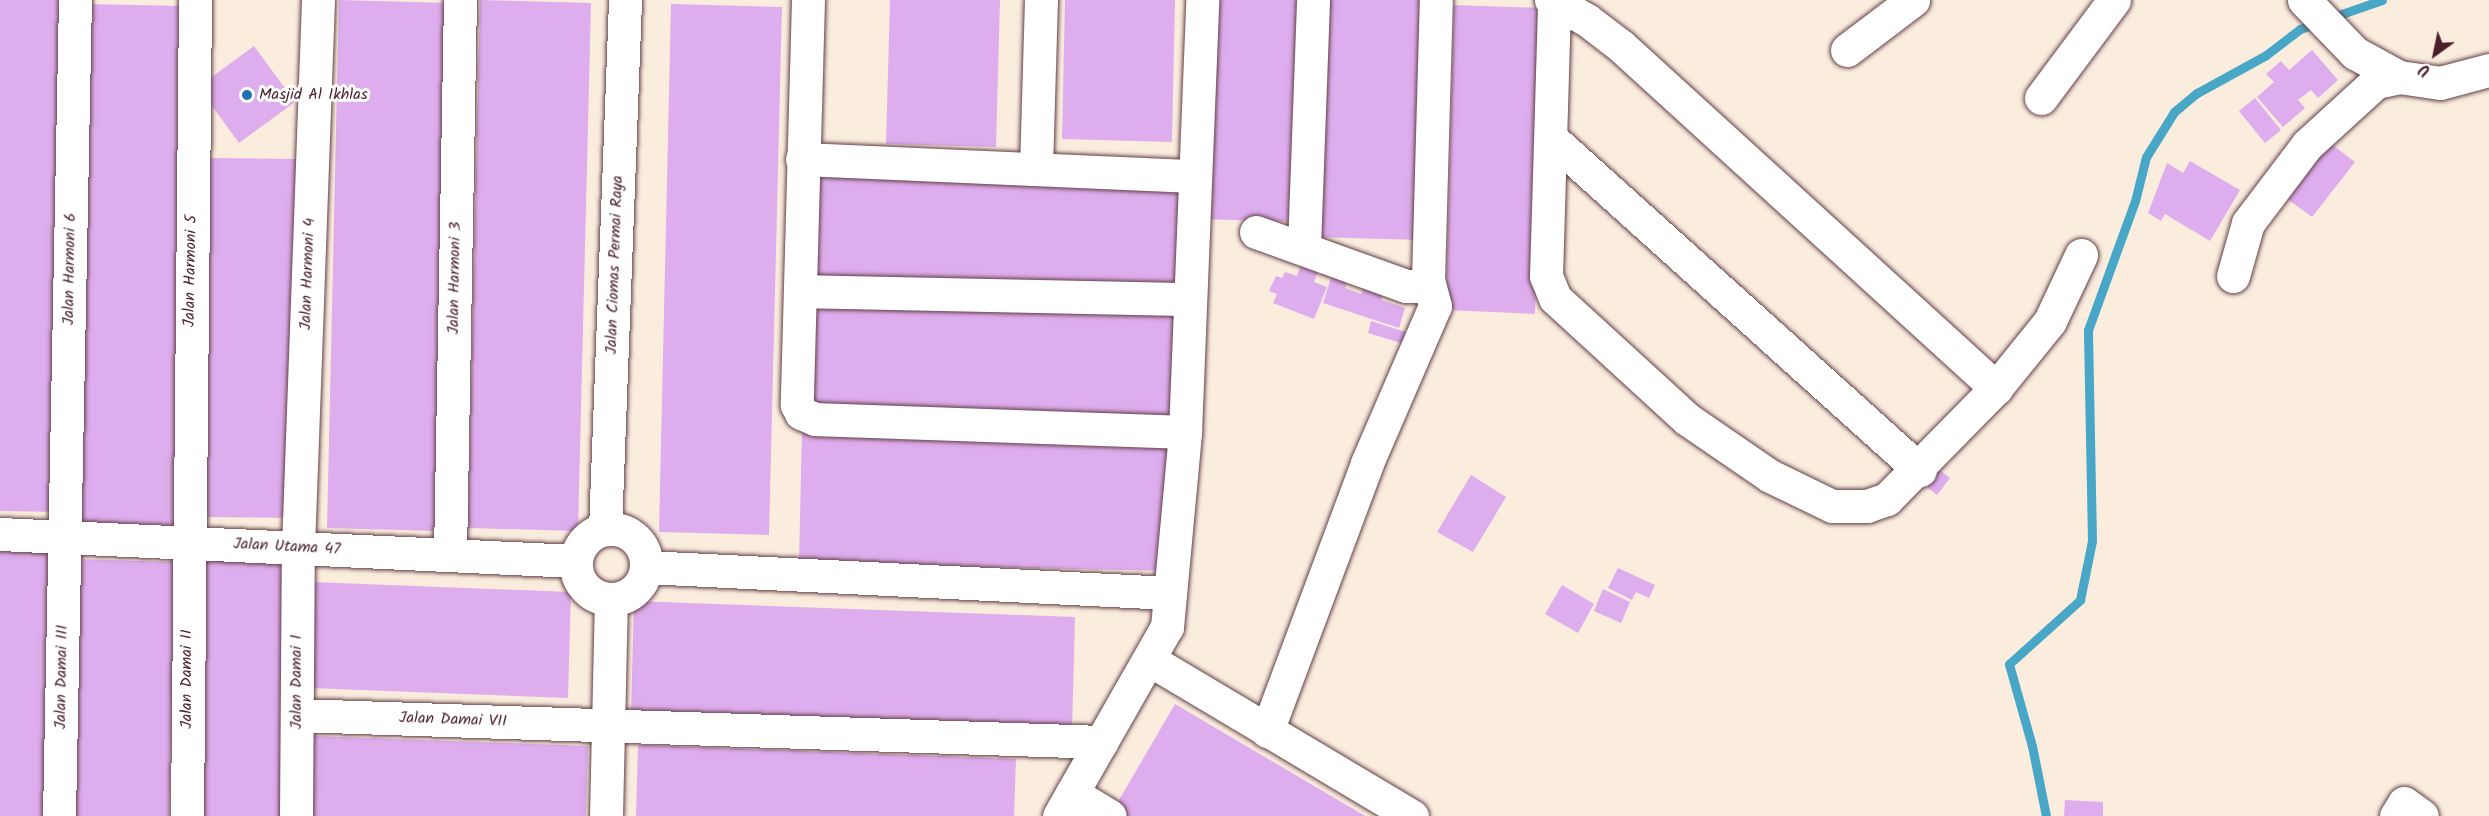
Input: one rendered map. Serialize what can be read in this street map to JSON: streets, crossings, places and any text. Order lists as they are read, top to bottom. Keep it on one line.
{"streets":{"street":["Jalan Ciomas Permai Raya","Jalan Harmoni 6","Jalan Harmoni 5","Jalan Harmoni 4","Jalan Harmoni 3","Jalan Utama 47","Jalan Damai III","Jalan Damai II","Jalan Damai I","Jalan Damai VII"]},"crossings":[["Jalan Ciomas Permai Raya","Jalan Utama 47"],["Jalan Harmoni 6","Jalan Utama 47"],["Jalan Harmoni 6","Jalan Damai III"],["Jalan Harmoni 5","Jalan Utama 47"],["Jalan Harmoni 5","Jalan Damai II"],["Jalan Harmoni 4","Jalan Utama 47"],["Jalan Harmoni 4","Jalan Damai I"],["Jalan Harmoni 3","Jalan Utama 47"],["Jalan Utama 47","Jalan Damai III"],["Jalan Utama 47","Jalan Damai II"],["Jalan Utama 47","Jalan Damai I"],["Jalan Damai I","Jalan Damai VII"]],"places":["Masjid Al Ikhlas"],"north":"bottom left"}
